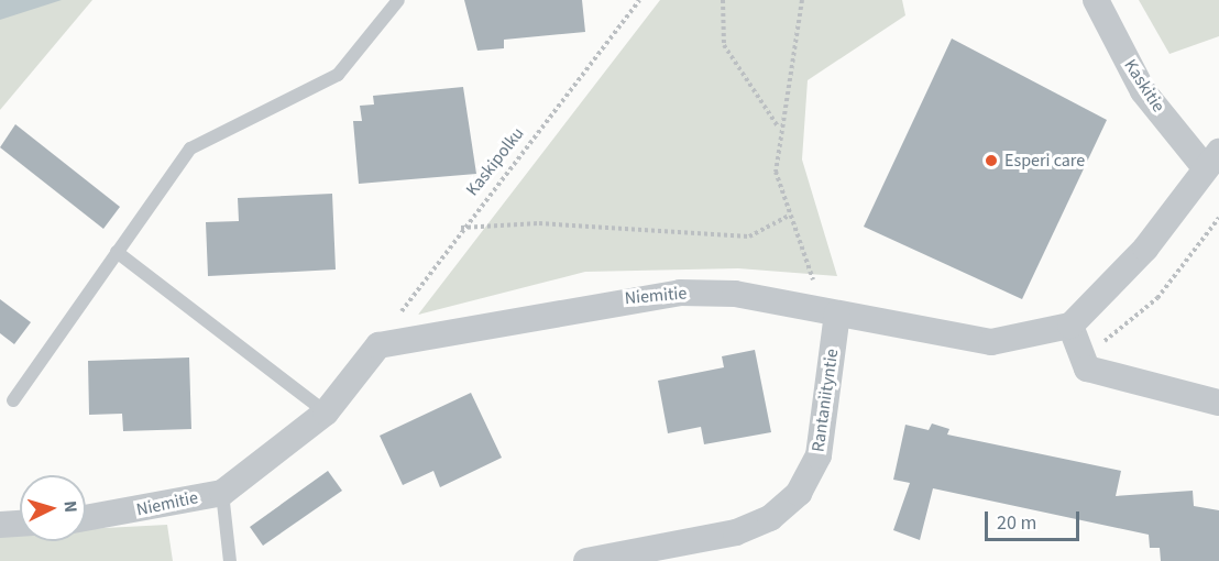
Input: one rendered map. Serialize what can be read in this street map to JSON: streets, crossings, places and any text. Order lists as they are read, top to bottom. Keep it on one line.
{"streets":{"street":["Kaskitie","Niemitie","Rantaniityntie"],"path":["Kaskipolku"]},"crossings":[["Kaskipolku","Niemitie"],["Niemitie","Rantaniityntie"]],"places":["Esperi care"],"scale_bar":"20 m","north":"right"}
